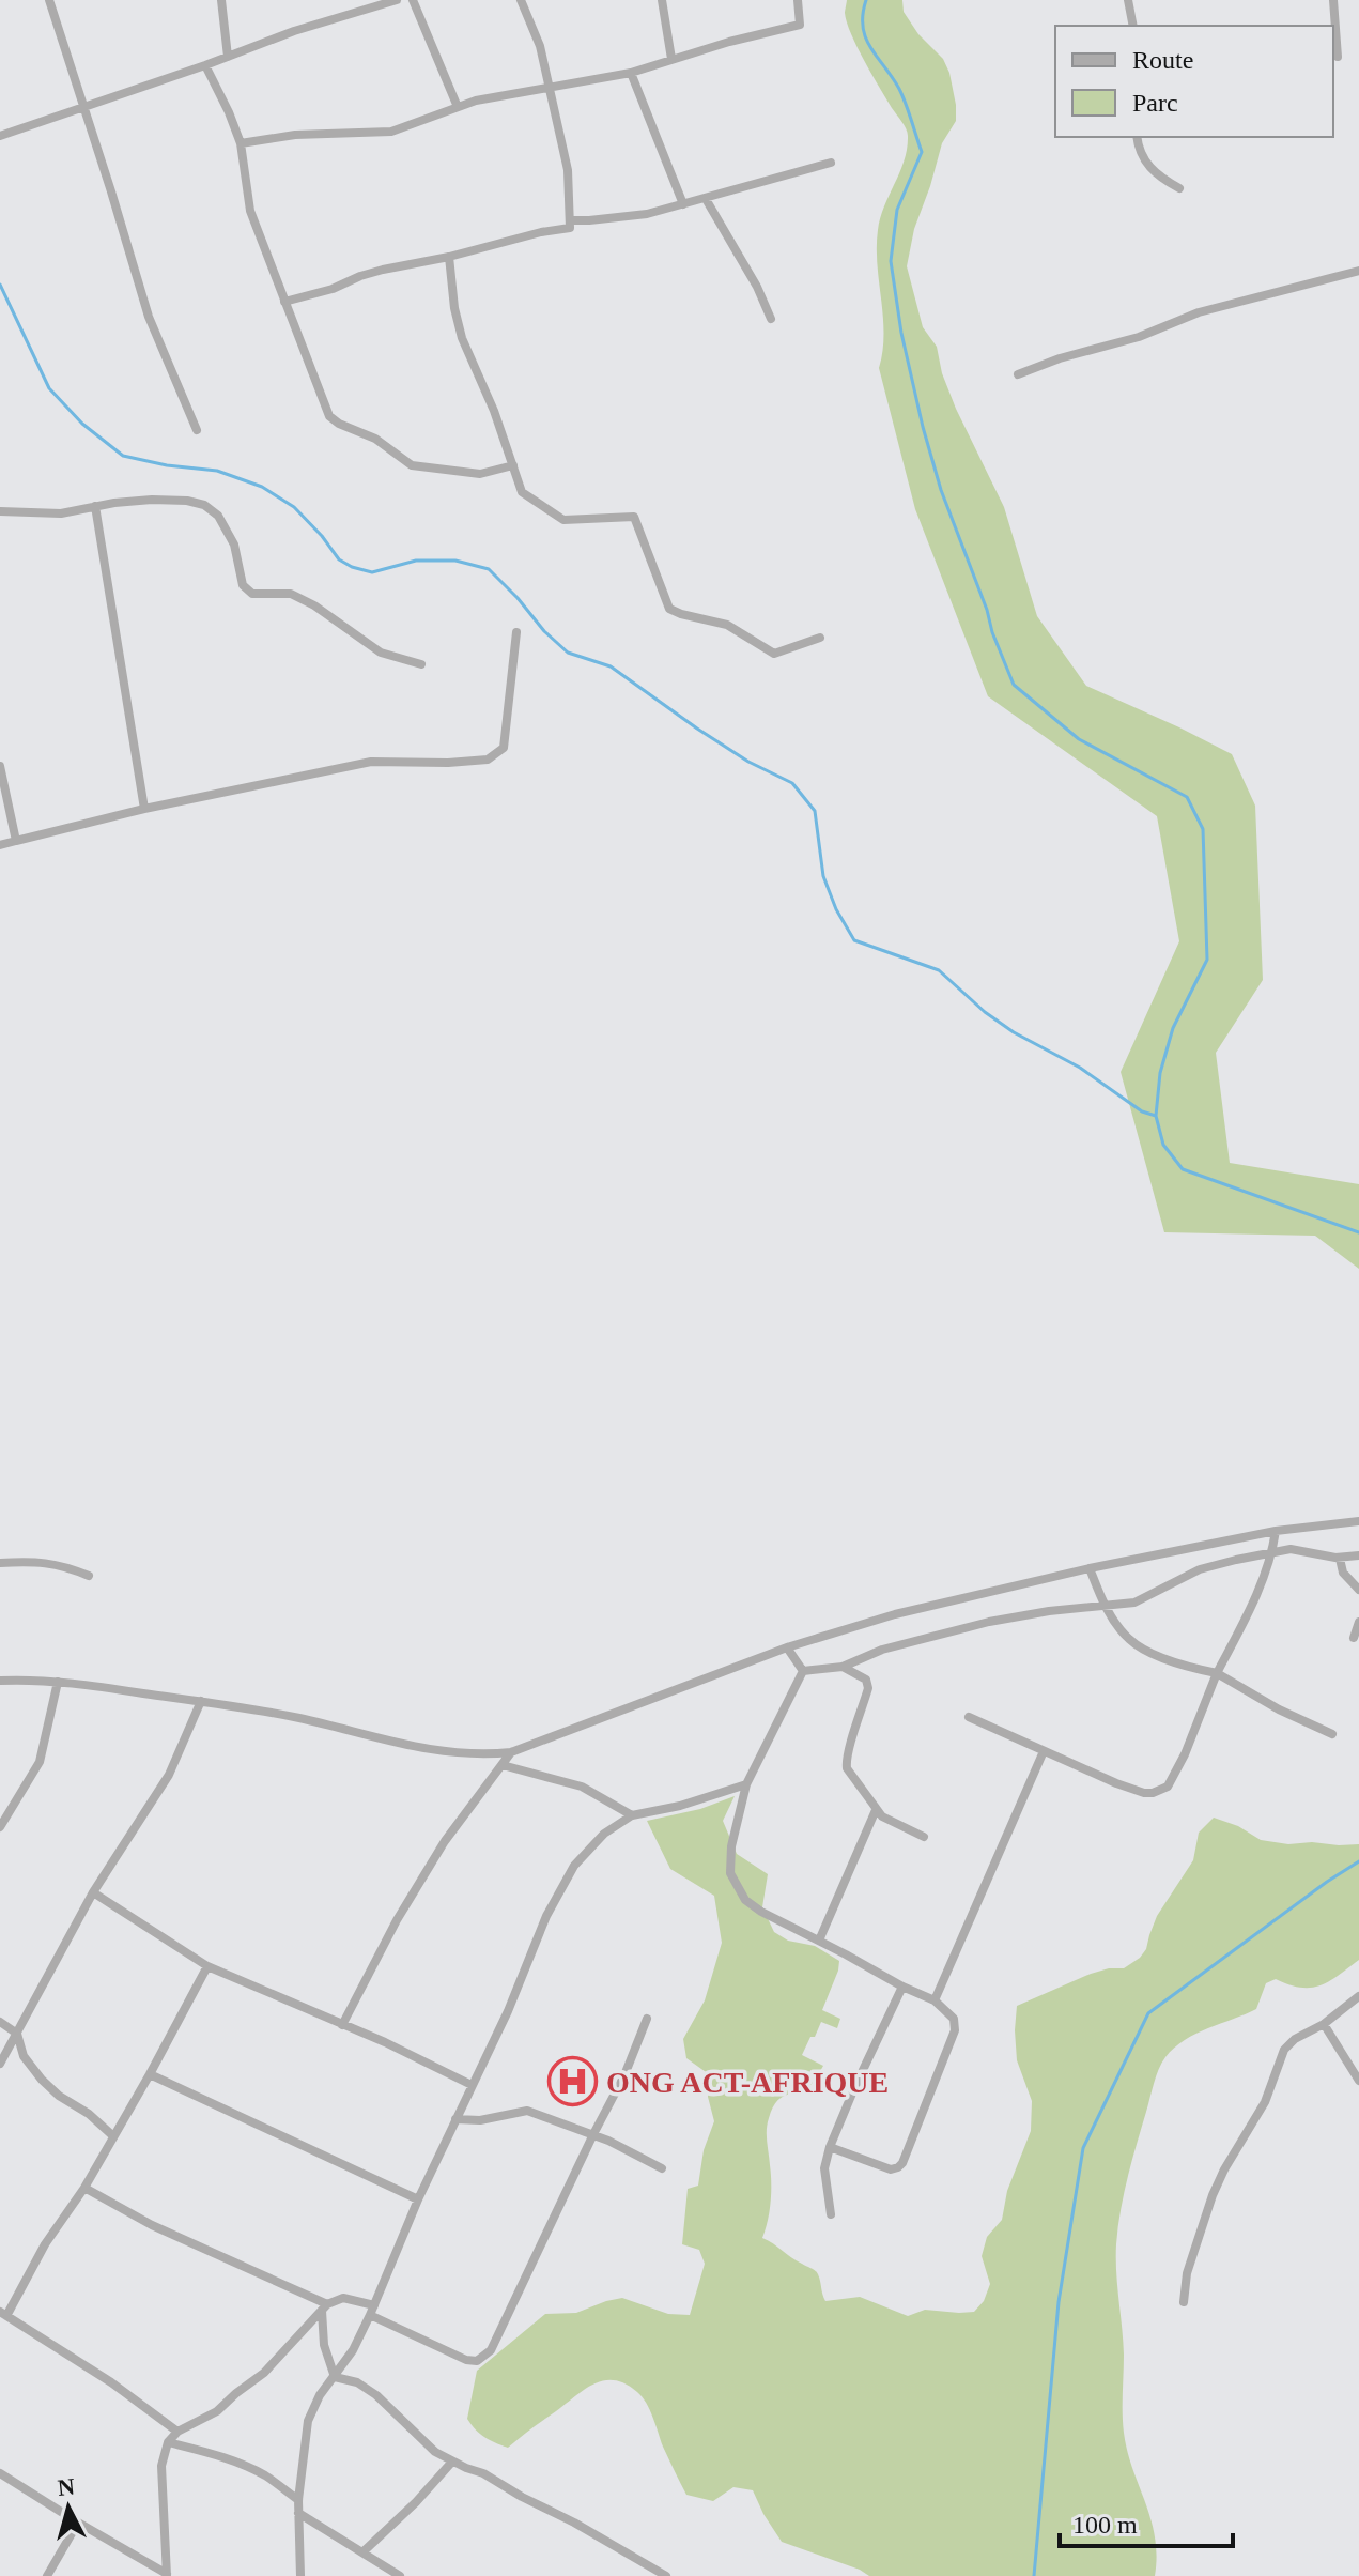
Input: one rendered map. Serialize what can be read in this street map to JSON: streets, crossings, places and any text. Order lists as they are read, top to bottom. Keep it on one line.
{"places":{"hospital":["ONG ACT-AFRIQUE"]},"legend":["Route","Parc"],"scale_bar":"100 m","north":"top"}
